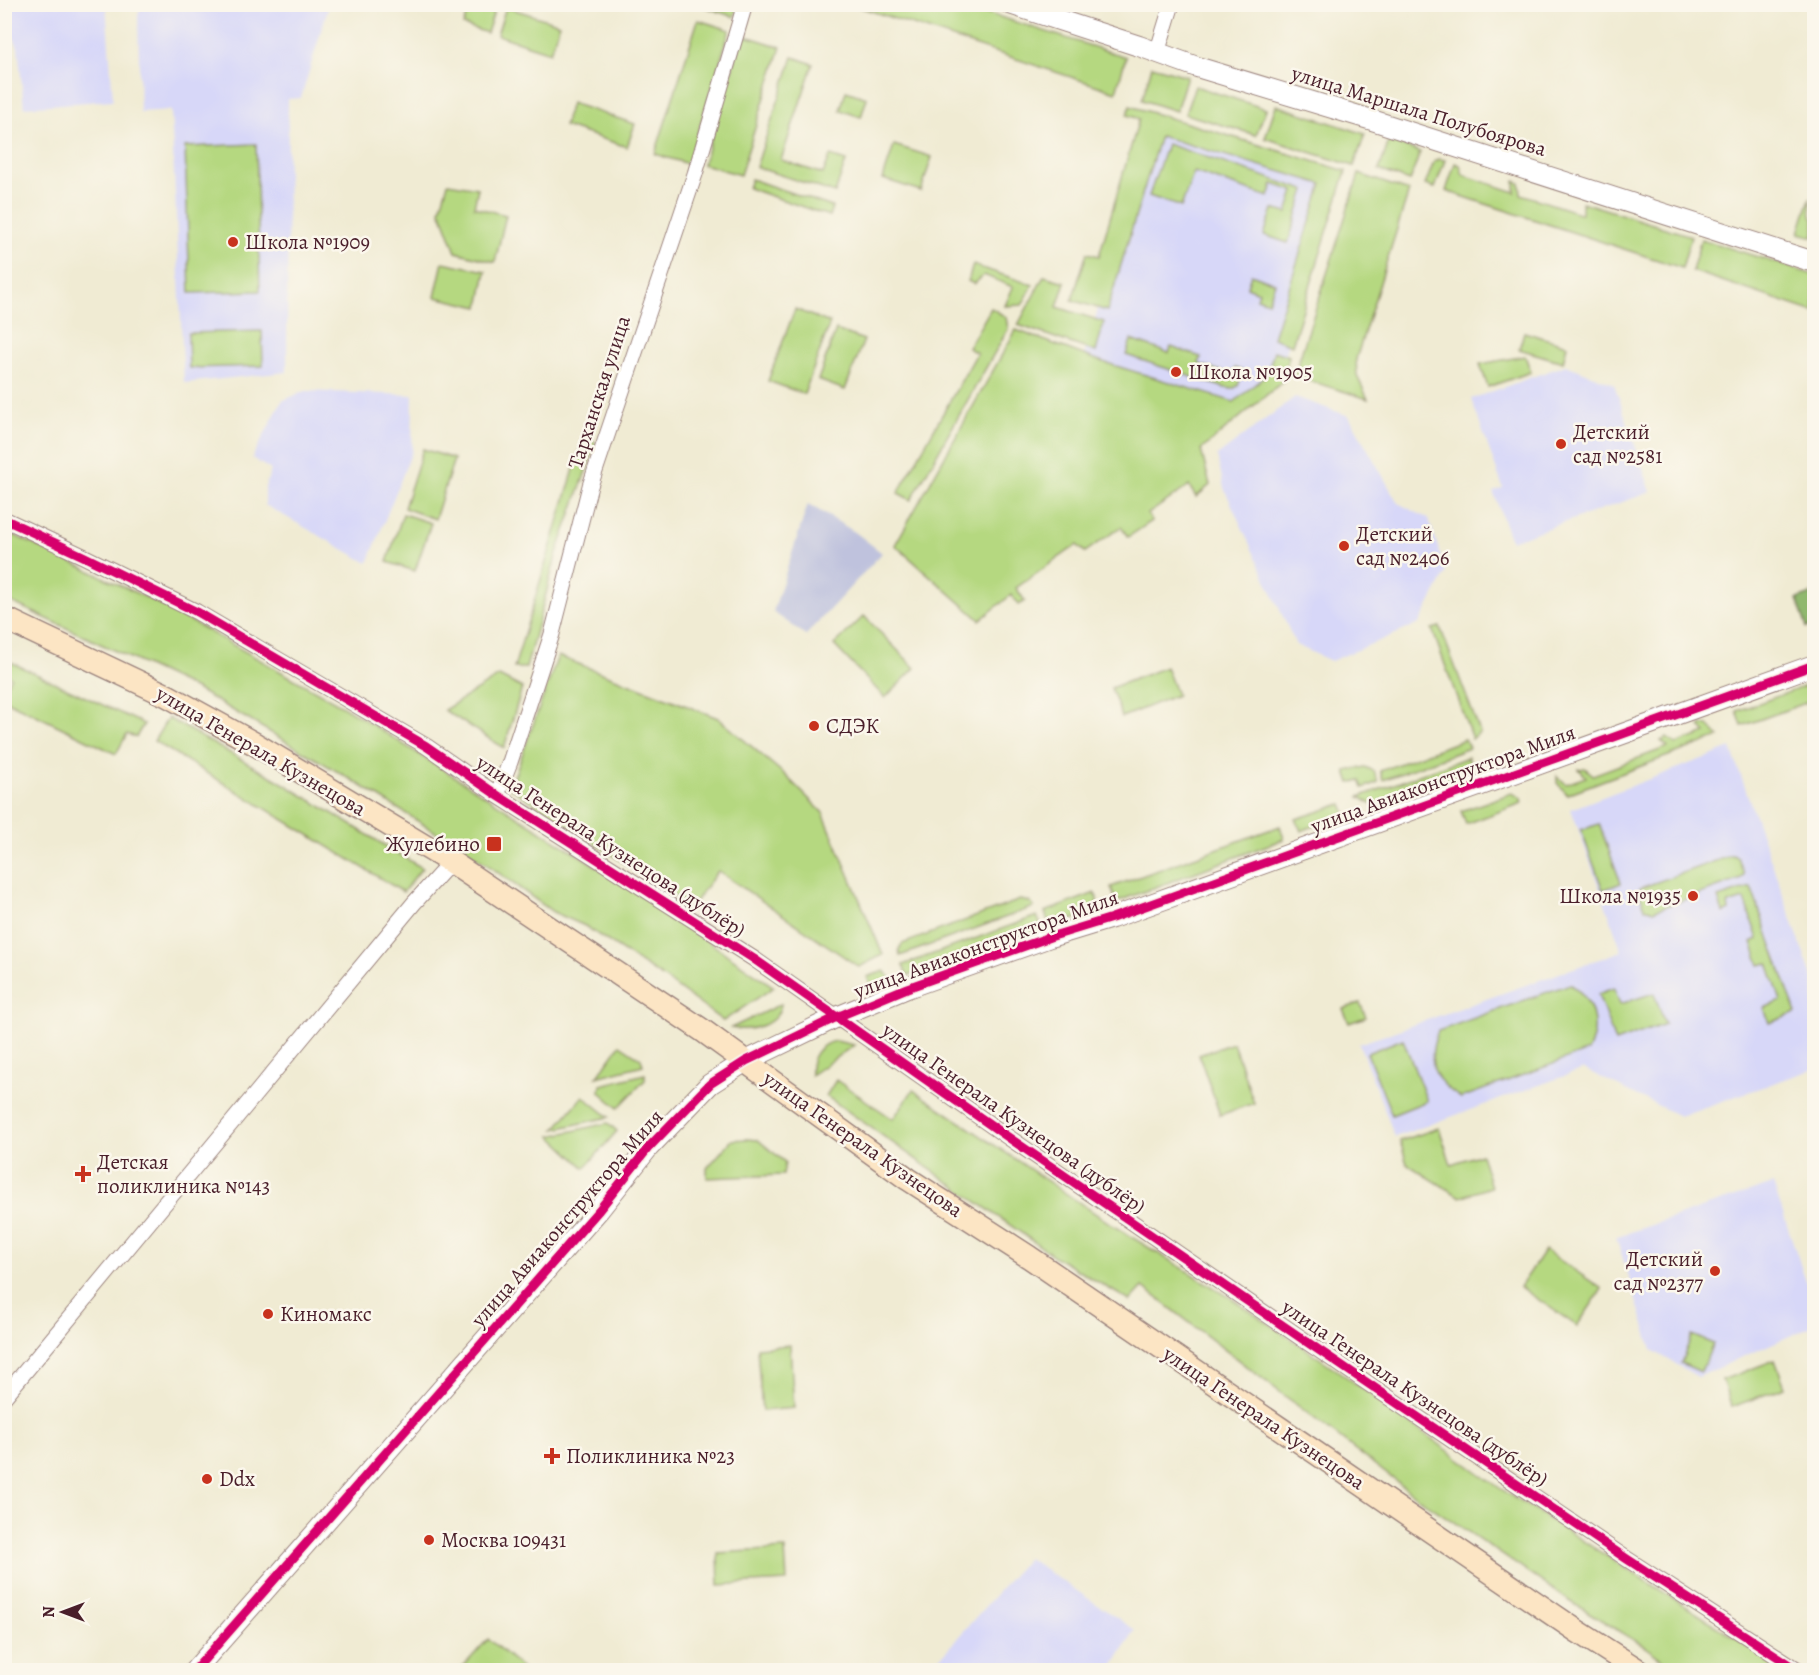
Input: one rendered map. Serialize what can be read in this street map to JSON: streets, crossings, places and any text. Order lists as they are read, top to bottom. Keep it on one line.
{"streets":{"main road":["улица Генерала Кузнецова"],"street":["улица Маршала Полубоярова","Тарханская улица","улица Авиаконструктора Миля","улица Генерала Кузнецова (дублёр)"]},"crossings":[["Тарханская улица","улица Генерала Кузнецова (дублёр)"],["улица Генерала Кузнецова","улица Авиаконструктора Миля"],["улица Авиаконструктора Миля","улица Генерала Кузнецова (дублёр)"]],"places":{"other":["Школа №1909","Школа №1905","Детский сад №2581","Детский сад №2406","СДЭК","Школа №1935","Детский сад №2377","Киномакс","Ddx","Москва 109431"],"transit":["Жулебино"],"health":["Детская поликлиника №143","Поликлиника №23"]},"north":"left"}
